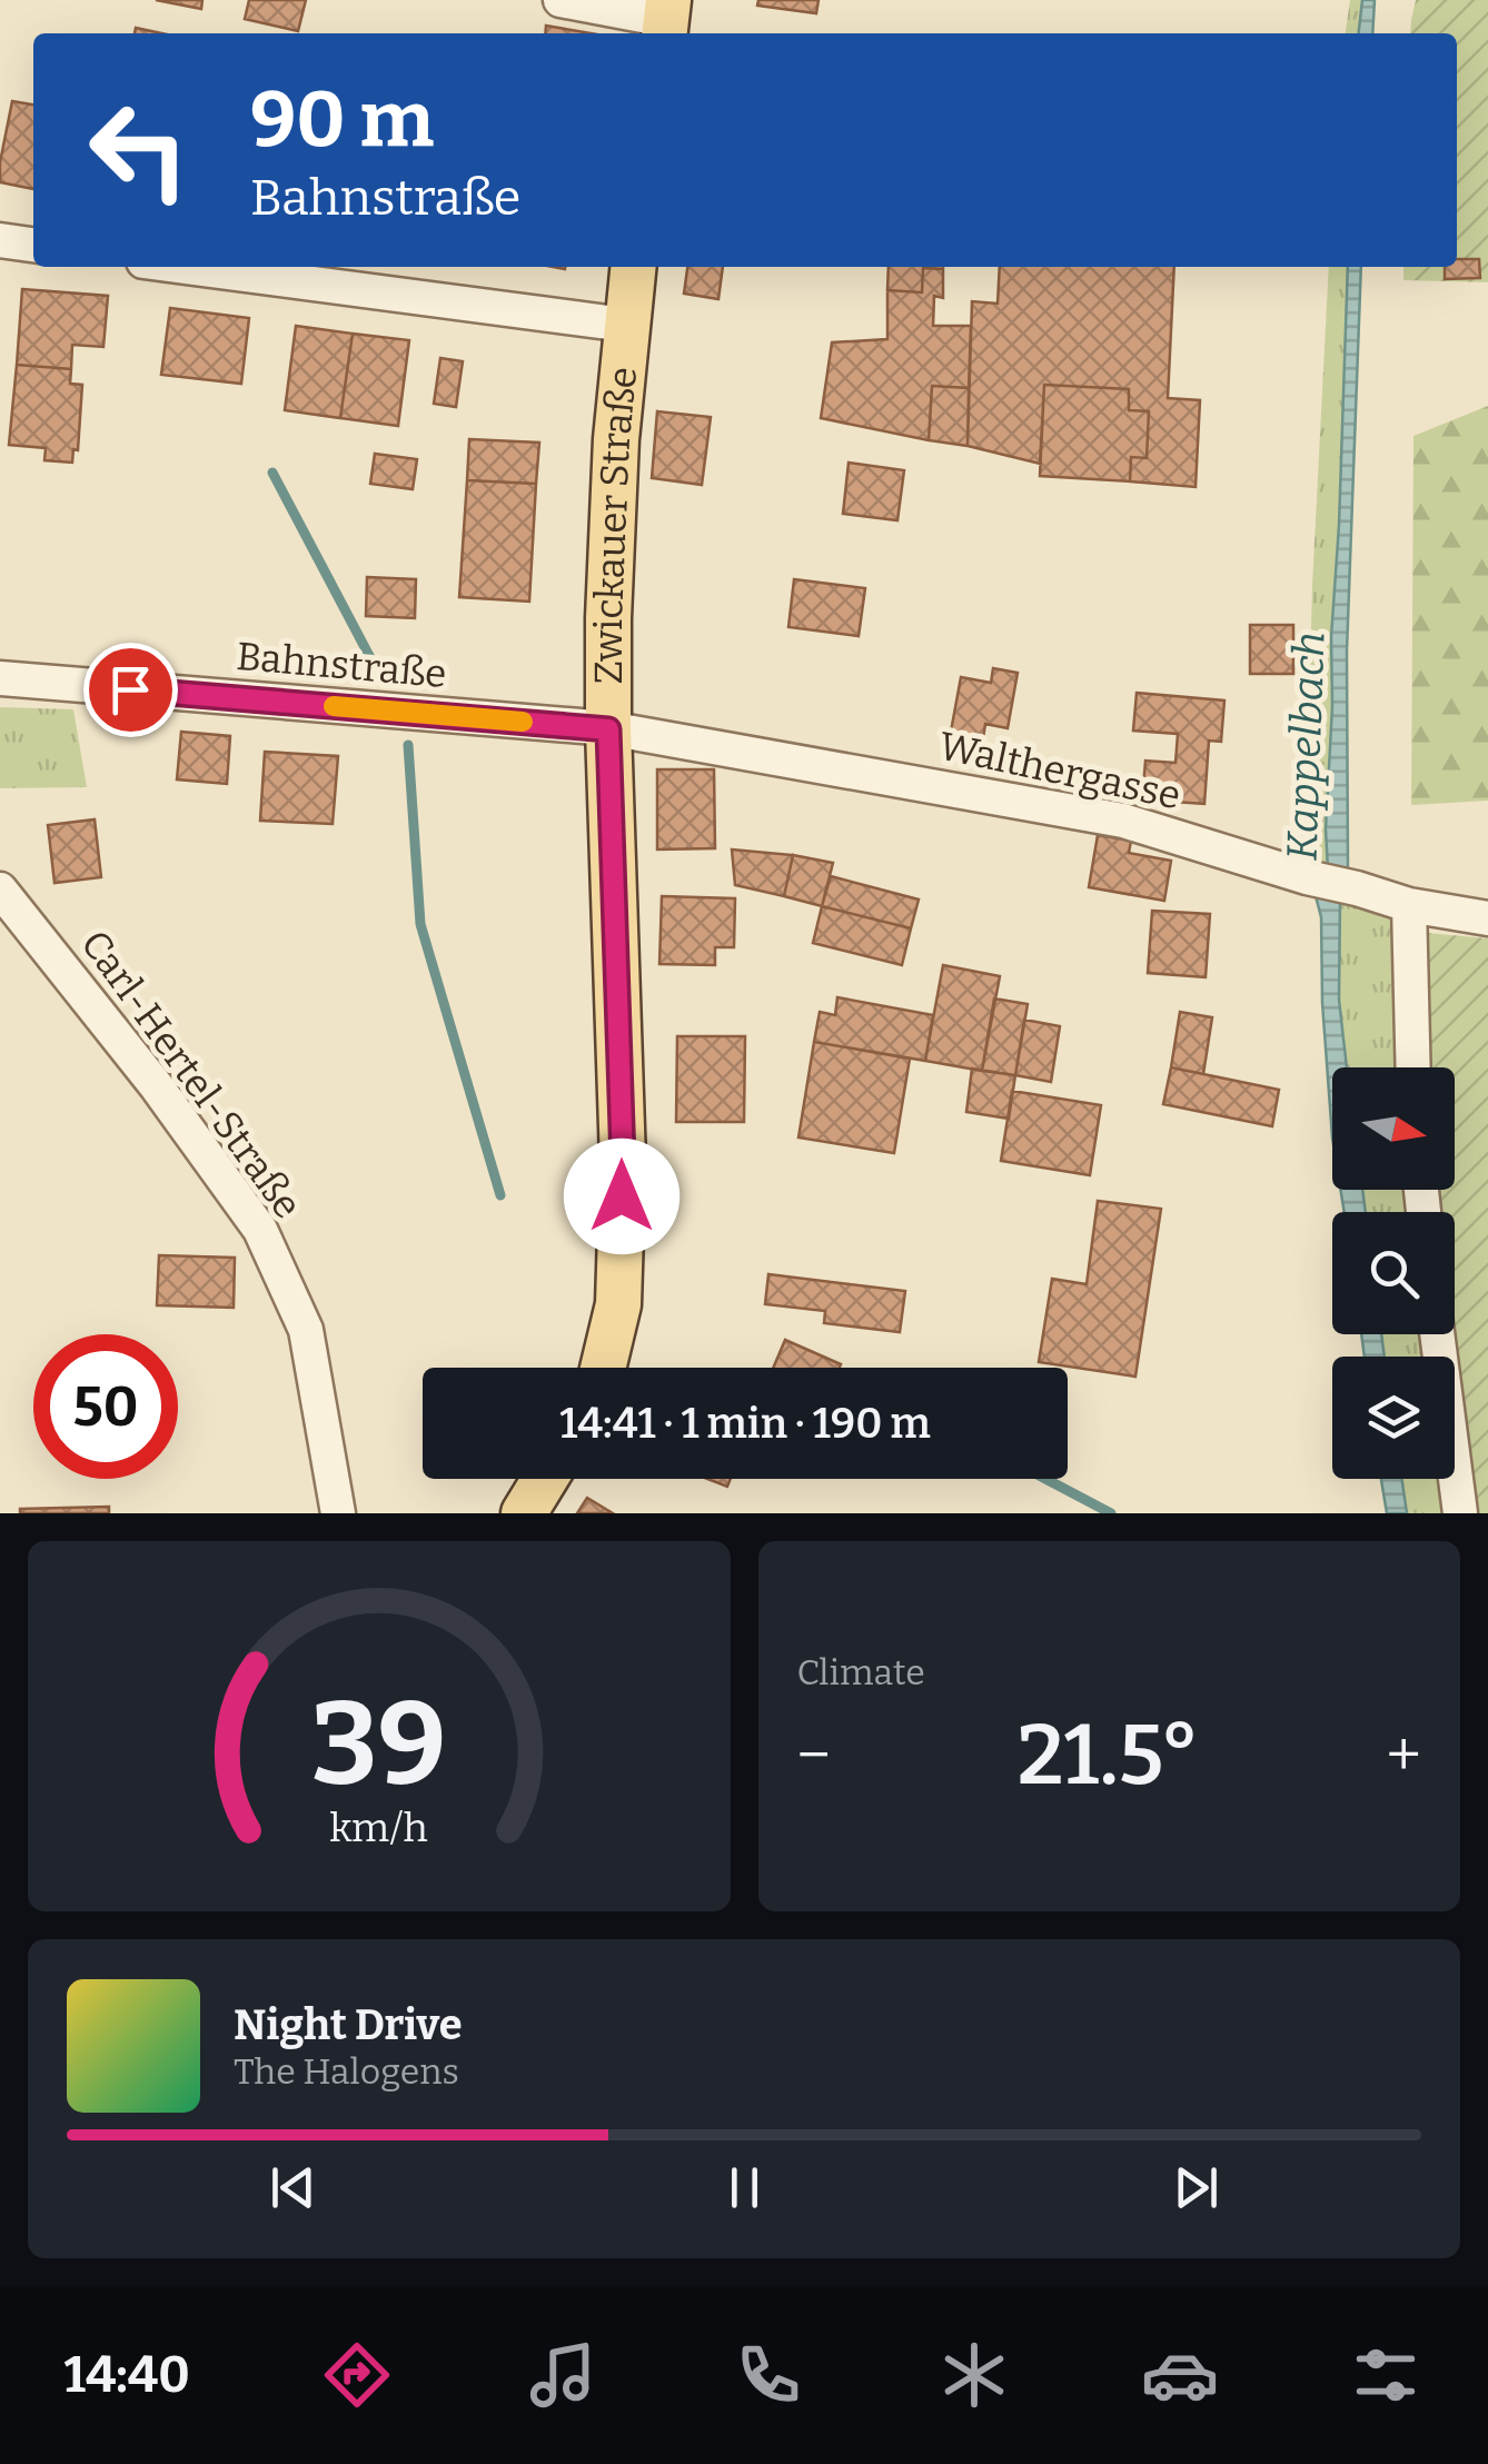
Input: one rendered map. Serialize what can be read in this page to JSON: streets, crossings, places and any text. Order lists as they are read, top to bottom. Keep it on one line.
{"streets":{"main road":["Zwickauer Straße"],"street":["Bahnstraße","Walthergasse","Carl-Hertel-Straße"]},"crossings":[["Zwickauer Straße","Bahnstraße"],["Zwickauer Straße","Walthergasse"],["Bahnstraße","Walthergasse"]],"water":["Kappelbach"],"north":"right","page":{"turn":["90 m","Bahnstraße"],"limit":"50","trip":"14:41 · 1 min · 190 m","tile":"Climate","heat":["−","21.5°","+"],"song":["Night Drive","The Halogens"],"tabs":"14:40","gauge":["39","km/h"]}}
